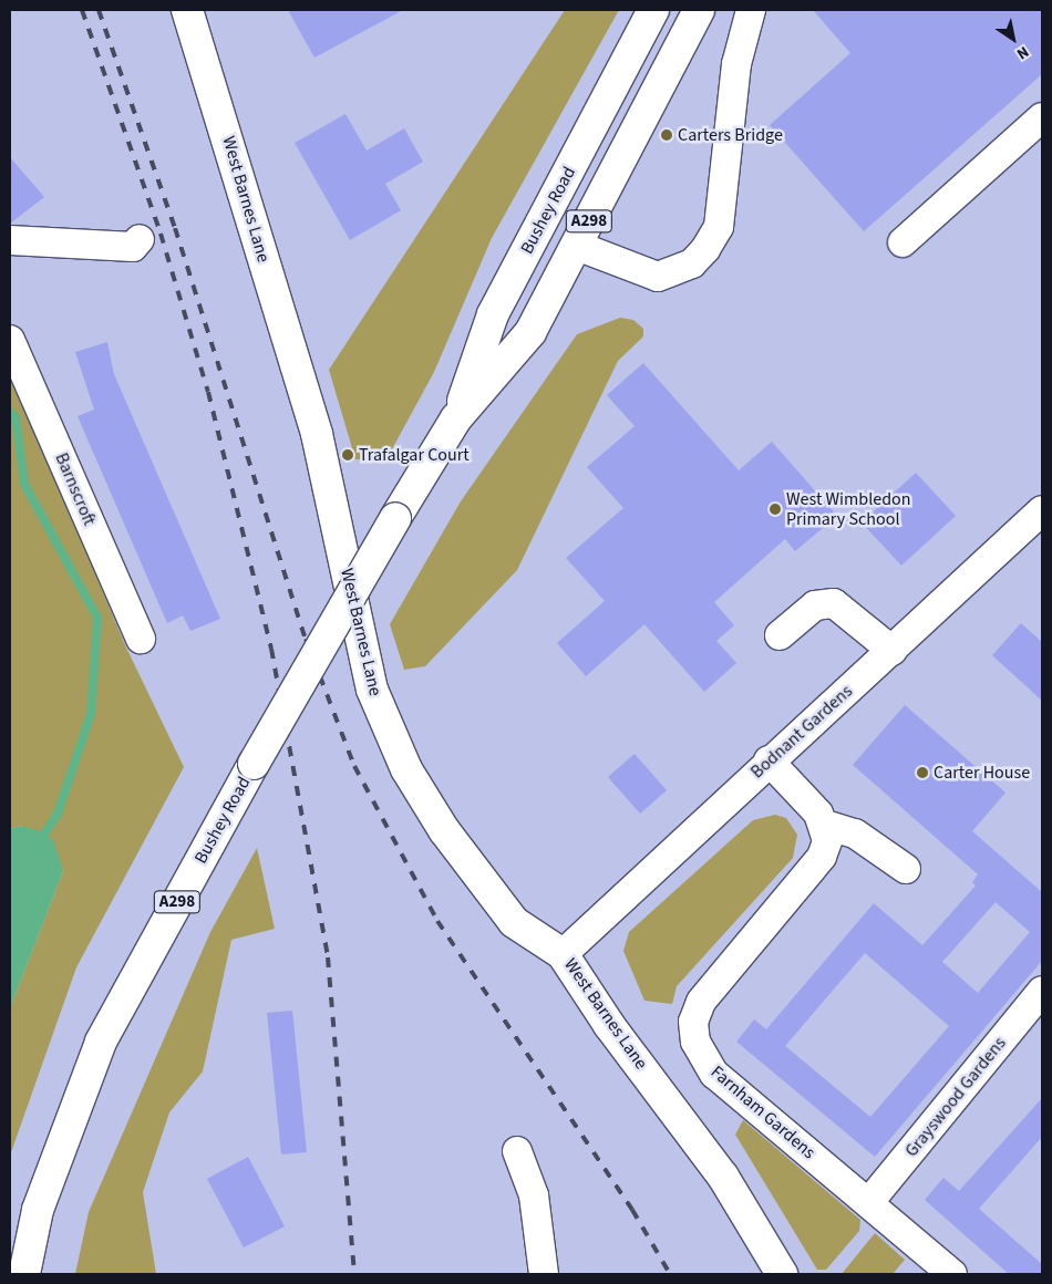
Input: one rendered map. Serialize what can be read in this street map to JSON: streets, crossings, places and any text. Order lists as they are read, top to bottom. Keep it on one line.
{"streets":{"main road":["West Barnes Lane","Bushey Road","A298"],"street":["Barnscroft","Bodnant Gardens","Grayswood Gardens","Farnham Gardens"]},"crossings":[["West Barnes Lane","Bodnant Gardens"],["Grayswood Gardens","Farnham Gardens"]],"places":["Carters Bridge","Trafalgar Court","West Wimbledon Primary School","Carter House"],"north":"bottom right"}
